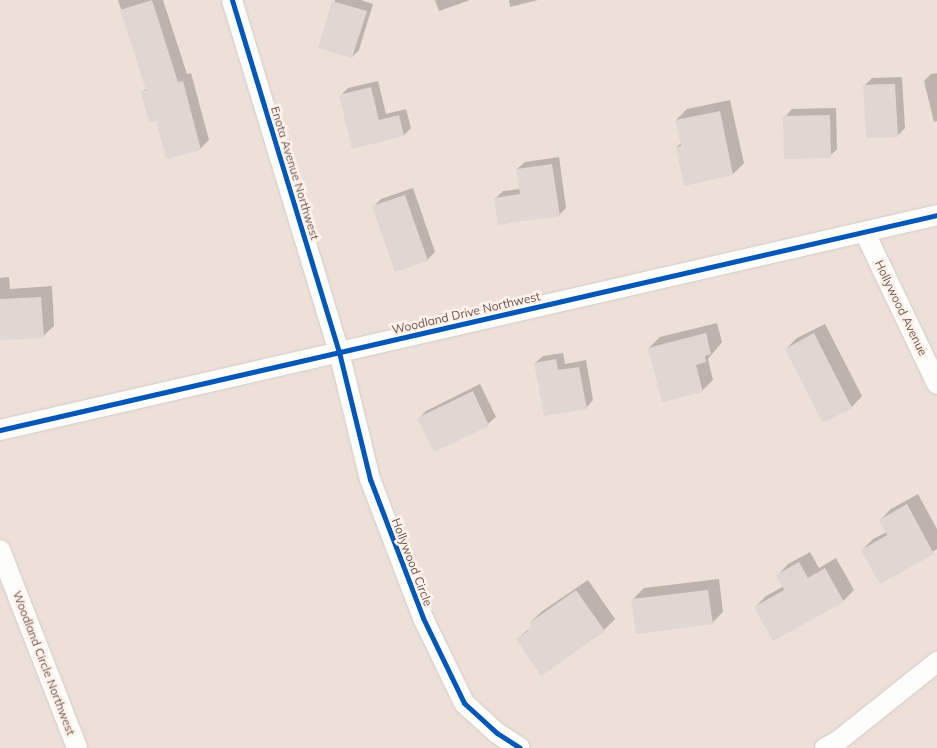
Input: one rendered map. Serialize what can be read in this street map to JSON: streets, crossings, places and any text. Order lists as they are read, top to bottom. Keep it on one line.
{"streets":{"street":["Enota Avenue Northwest","Hollywood Avenue","Woodland Drive Northwest","Hollywood Circle","Woodland Circle Northwest"]},"crossings":[["Enota Avenue Northwest","Woodland Drive Northwest"],["Enota Avenue Northwest","Hollywood Circle"],["Hollywood Avenue","Woodland Drive Northwest"],["Woodland Drive Northwest","Hollywood Circle"]]}
